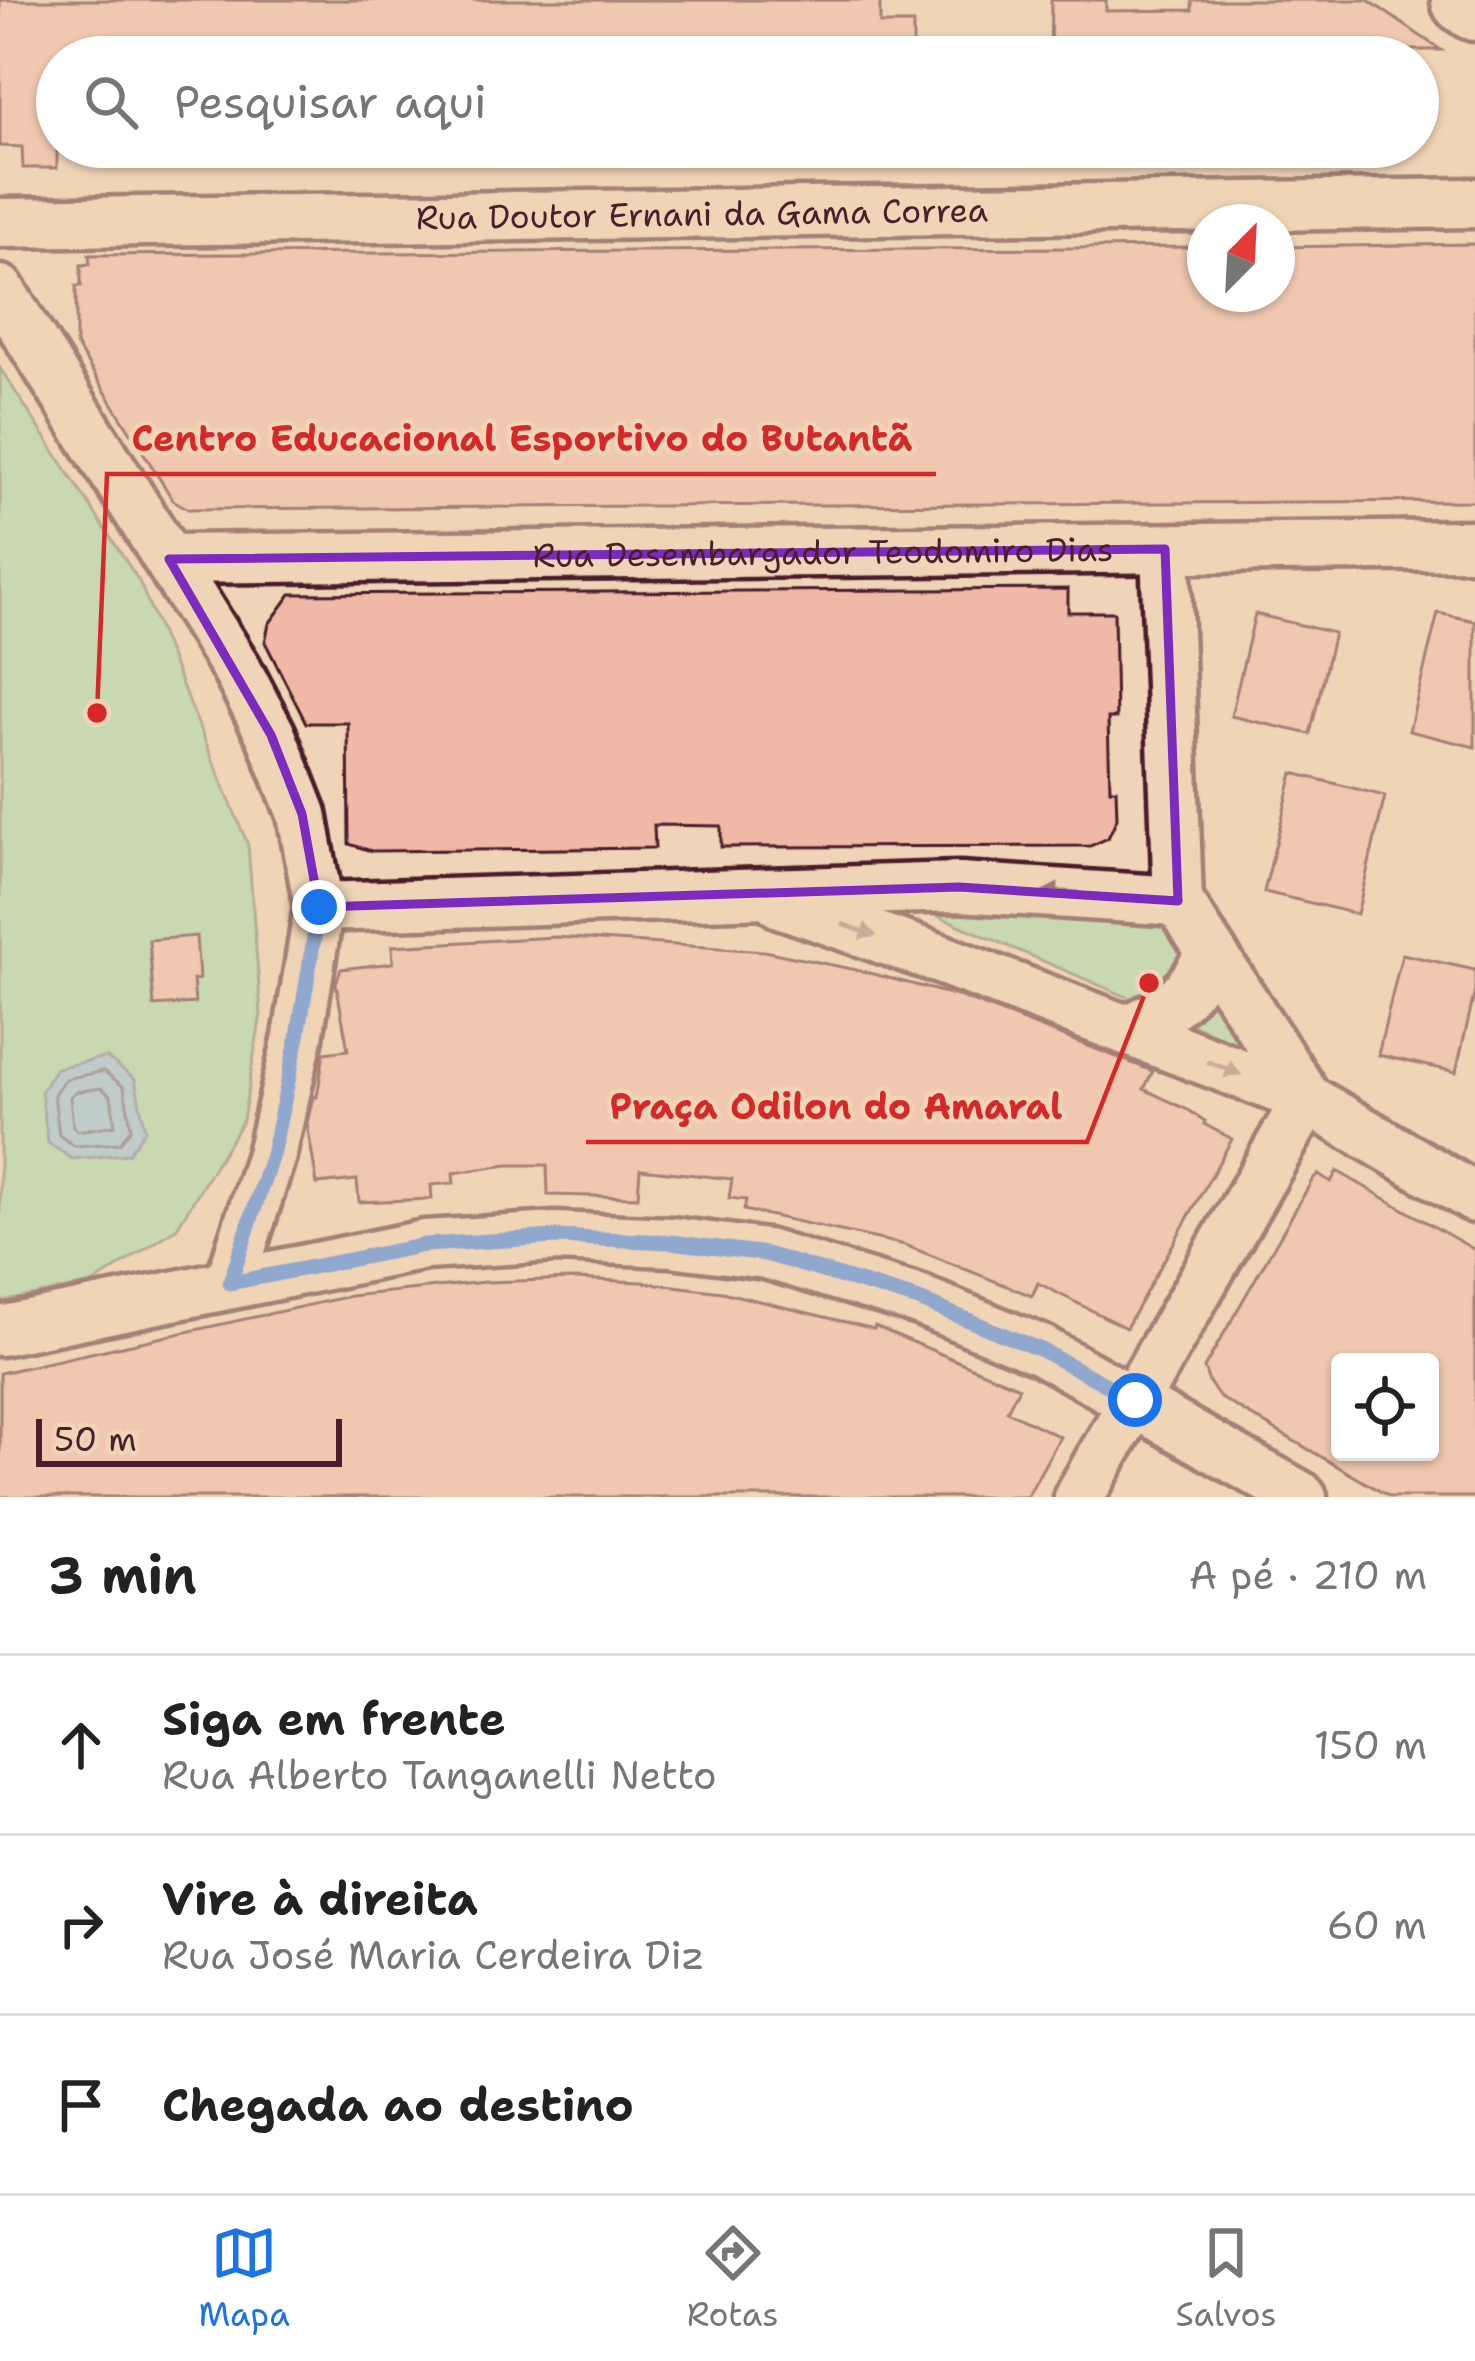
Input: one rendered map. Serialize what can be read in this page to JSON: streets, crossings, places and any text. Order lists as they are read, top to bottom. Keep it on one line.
{"streets":{"street":["Rua Doutor Ernani da Gama Correa","Rua Desembargador Teodomiro Dias"]},"places":["Centro Educacional Esportivo do Butantã","Praça Odilon do Amaral"],"scale_bar":"50 m","north":"top right","page":{"search":"Pesquisar aqui","scale":"50 m","heading":["3 min","A pé · 210 m"],"list":[["Siga em frente","Rua Alberto Tanganelli Netto","150 m"],["Vire à direita","Rua José Maria Cerdeira Diz","60 m"],"Chegada ao destino"],"nav":["Mapa","Rotas","Salvos"]}}
